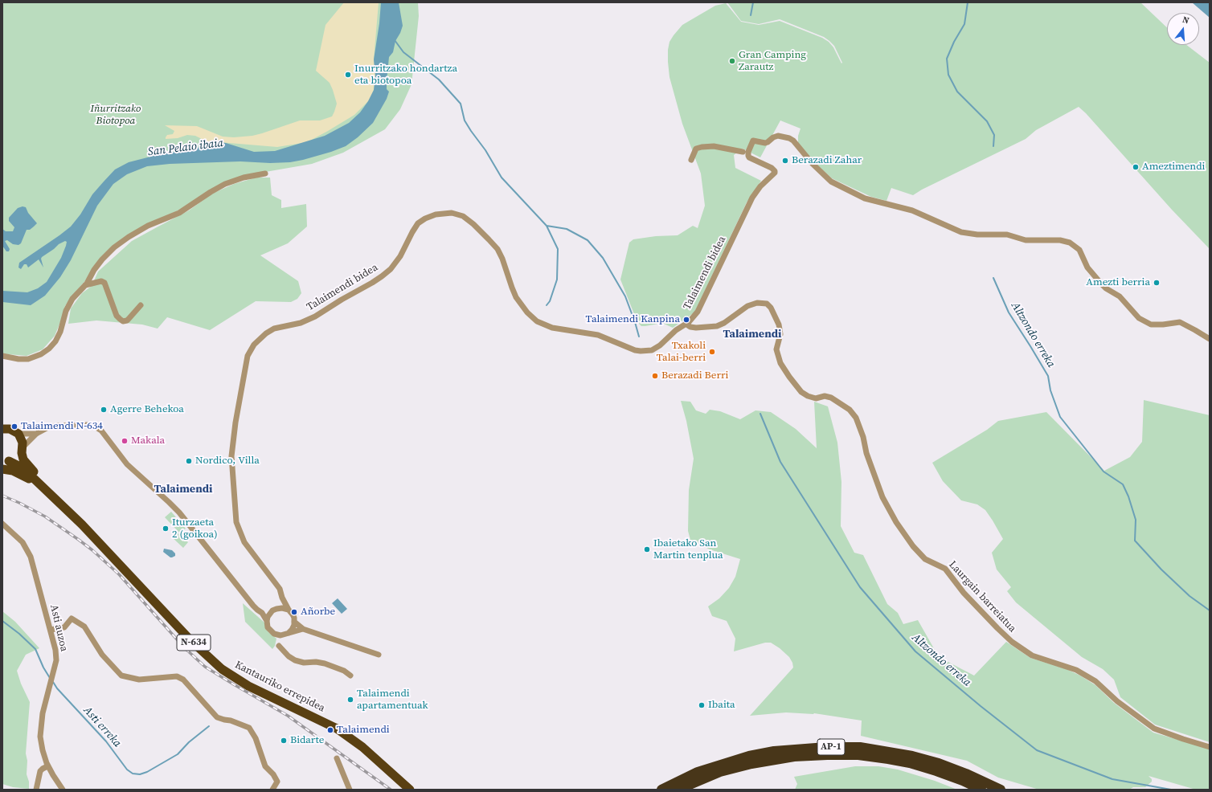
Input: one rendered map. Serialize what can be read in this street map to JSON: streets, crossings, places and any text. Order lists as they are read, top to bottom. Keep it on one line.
{"streets":{"highway":["N-634","Kantauriko errepidea","AP-1"],"street":["Talaimendi bidea","Laurgain barreiatua","Asti auzoa"]},"crossings":[["Talaimendi bidea","Laurgain barreiatua"],["N-634","Kantauriko errepidea"]],"districts":["Talaimendi","Talaimendi"],"water":["San Pelaio ibaia","Altzondo erreka","Asti erreka"],"parks":["Iñurritzako Biotopoa"],"places":["Gran Camping Zarautz","Inurritzako hondartza eta biotopoa","Berazadi Zahar","Ameztimendi","Amezti berria","Talaimendi Kanpina","Txakoli Talai-berri","Berazadi Berri","Agerre Behekoa","Talaimendi N-634","Makala","Nordico, Villa","Iturzaeta 2 (goikoa)","Ibaietako San Martin tenplua","Añorbe","Talaimendi apartamentuak","Ibaita","Talaimendi","Bidarte"],"north":"top"}
